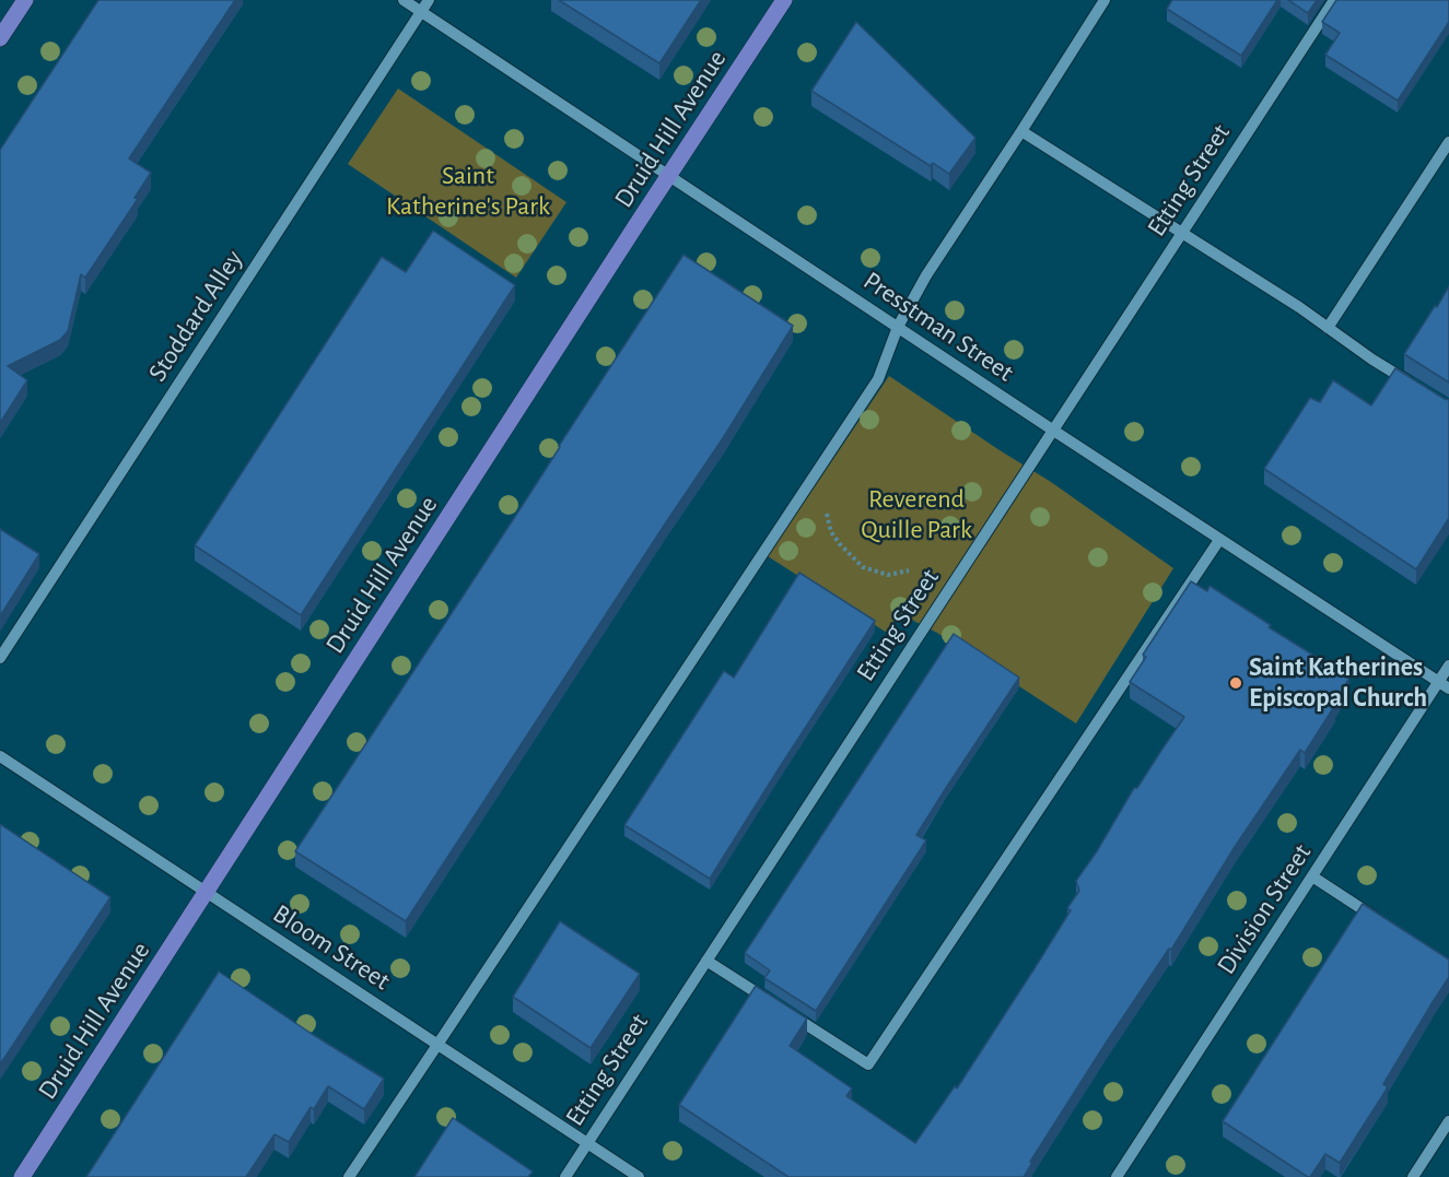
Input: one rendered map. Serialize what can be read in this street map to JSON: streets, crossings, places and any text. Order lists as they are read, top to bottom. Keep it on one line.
{"streets":{"main road":["Druid Hill Avenue"],"street":["Etting Street","Stoddard Alley","Presstman Street","Division Street","Bloom Street"]},"crossings":[["Druid Hill Avenue","Presstman Street"],["Druid Hill Avenue","Bloom Street"],["Etting Street","Presstman Street"],["Etting Street","Bloom Street"],["Stoddard Alley","Presstman Street"],["Presstman Street","Division Street"]],"parks":["Saint Katherine's Park","Reverend Quille Park"],"places":["Saint Katherines Episcopal Church"]}
